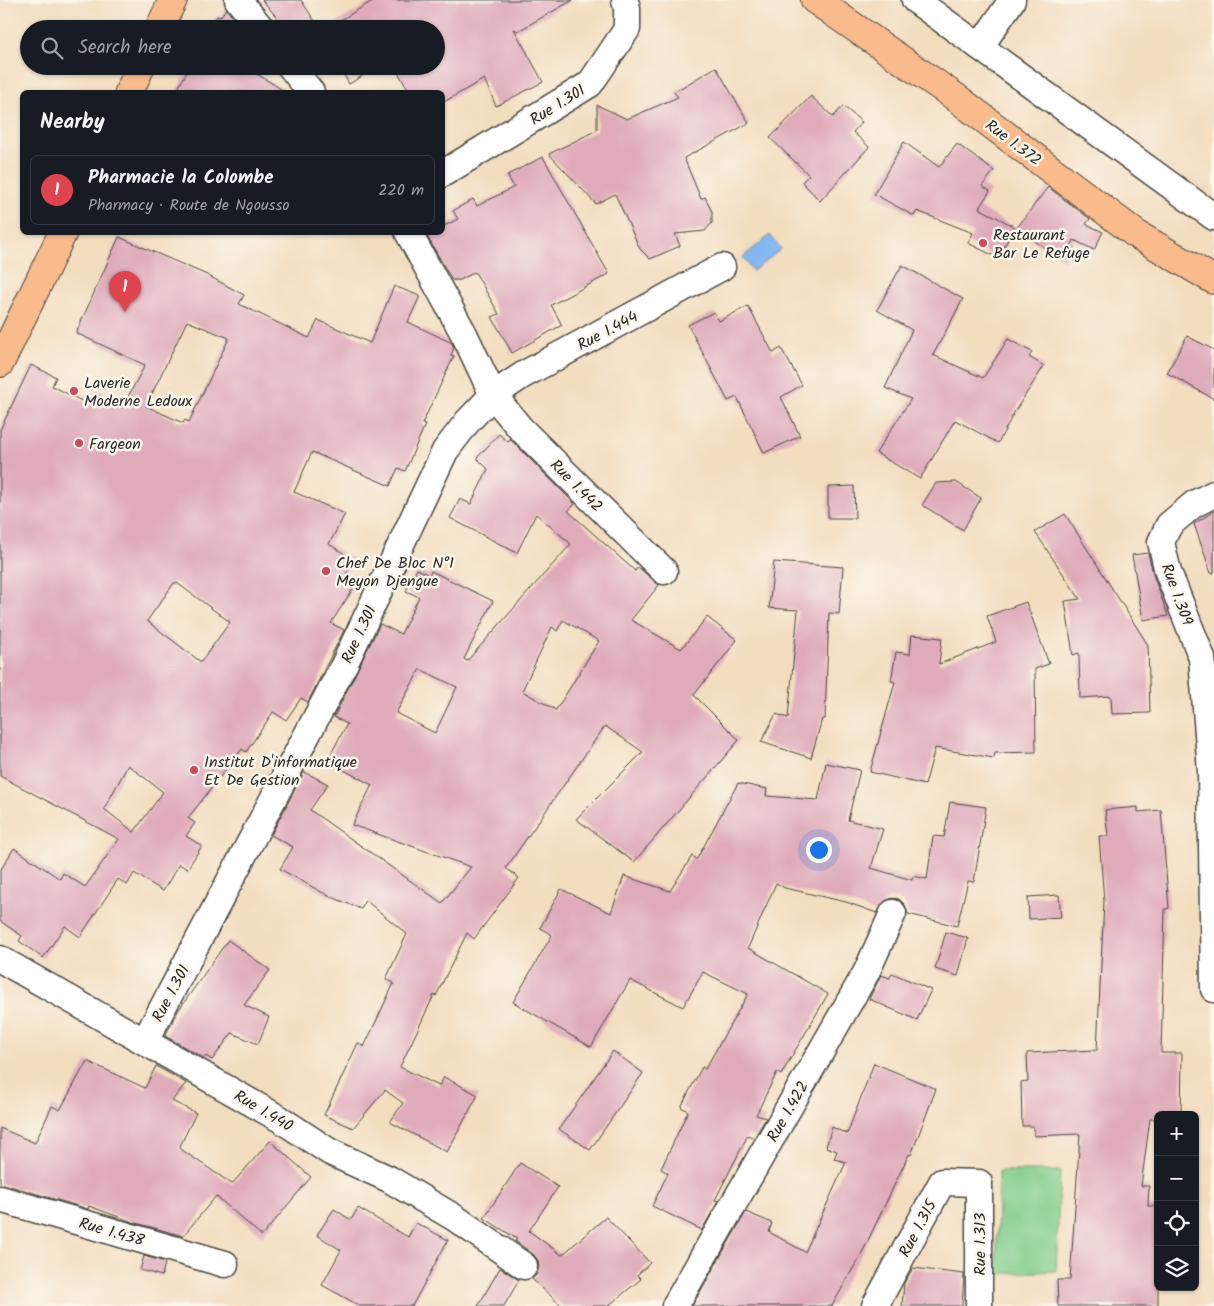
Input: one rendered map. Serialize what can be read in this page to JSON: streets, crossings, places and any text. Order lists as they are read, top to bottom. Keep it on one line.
{"streets":{"main road":["Rue 1.372"],"street":["Rue 1.301","Rue 1.444","Rue 1.442","Rue 1.309","Rue 1.440","Rue 1.422","Rue 1.315","Rue 1.438","Rue 1.313"]},"crossings":[["Rue 1.301","Rue 1.444"],["Rue 1.301","Rue 1.442"],["Rue 1.301","Rue 1.440"],["Rue 1.444","Rue 1.442"],["Rue 1.315","Rue 1.313"]],"places":["Restaurant Bar Le Refuge","Laverie Moderne Ledoux","Fargeon","Chef De Bloc N°1 Meyon Djengue","Institut D'informatique Et De Gestion"],"page":{"search":"Search here","heading":"Nearby","list":[{"mark":"1","name":"Pharmacie la Colombe","note":"Pharmacy · Route de Ngousso","value":"220 m"}],"pins":"1","map_buttons":["+","−"]}}
